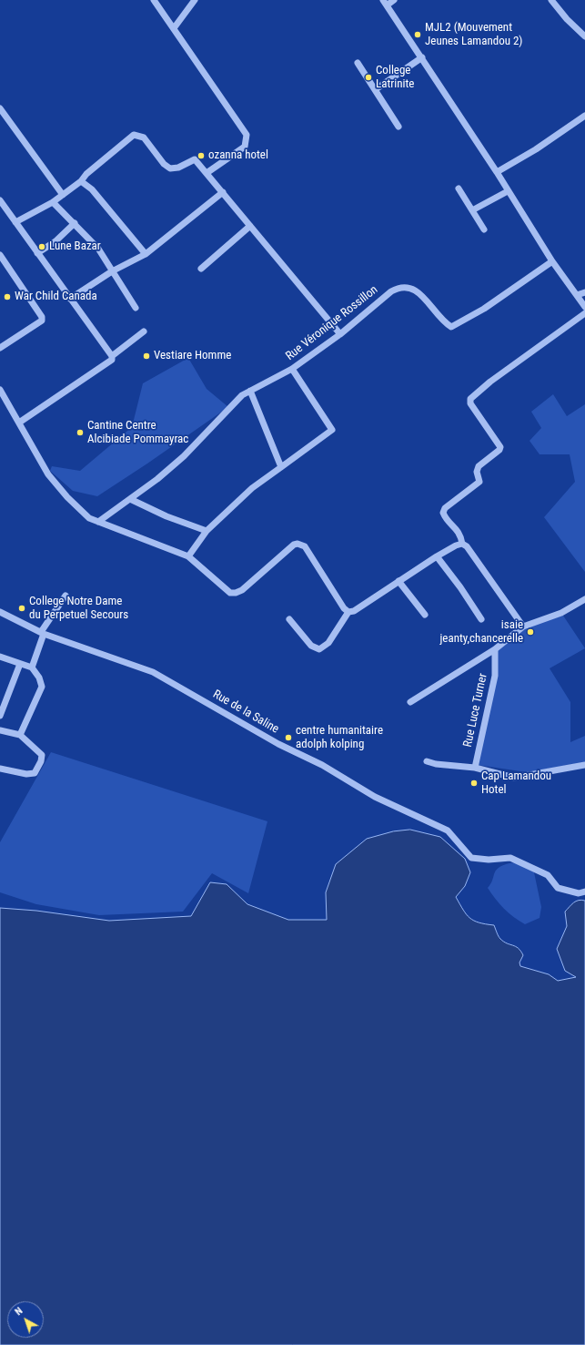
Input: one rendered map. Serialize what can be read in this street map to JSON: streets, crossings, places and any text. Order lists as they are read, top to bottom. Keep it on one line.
{"streets":{"street":["Rue Véronique Rossillon","Rue Luce Turner","Rue de la Saline"]},"places":["MJL2 (Mouvement Jeunes Lamandou 2)","College Latrinite","ozanna hotel","Lune Bazar","War Child Canada","Vestiare Homme","Cantine Centre Alcibiade Pommayrac","College Notre Dame du Perpetuel Secours","isaie jeanty,chancerelle","centre humanitaire adolph kolping","Cap Lamandou Hotel"],"north":"top left"}
